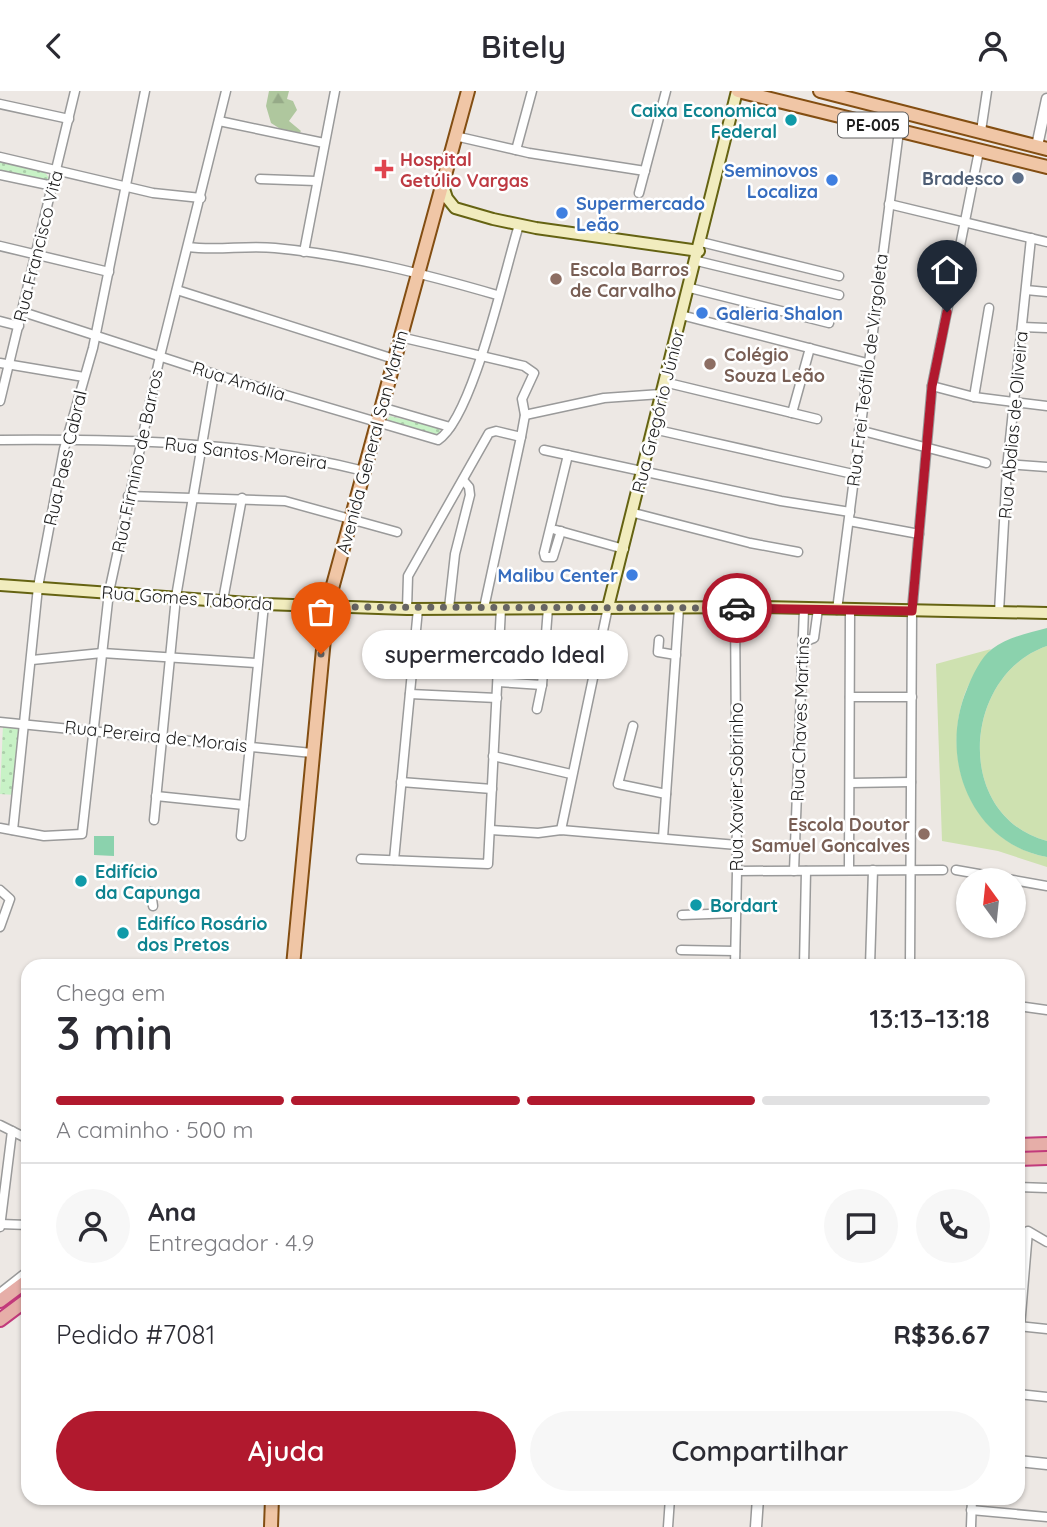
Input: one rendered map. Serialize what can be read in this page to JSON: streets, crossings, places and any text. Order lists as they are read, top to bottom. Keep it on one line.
{"streets":{"main road":["PE-005","Rua Gregório Júnior","Avenida General San Martin","Rua Gomes Taborda"],"street":["Rua Francisco Vita","Rua Frei Teófilo de Virgoleta","Rua Amália","Rua Abdias de Oliveira","Rua Santos Moreira","Rua Paes Cabral","Rua Firmino de Barros","Rua Chaves Martins","Rua Pereira de Morais","Rua Xavier Sobrinho"]},"crossings":[["PE-005","Rua Frei Teófilo de Virgoleta"],["PE-005","Rua Gregório Júnior"],["Rua Francisco Vita","Rua Amália"],["Rua Frei Teófilo de Virgoleta","Rua Gomes Taborda"],["Rua Amália","Avenida General San Martin"],["Rua Amália","Rua Paes Cabral"],["Rua Amália","Rua Firmino de Barros"],["Rua Gregório Júnior","Rua Gomes Taborda"],["Rua Abdias de Oliveira","Rua Gomes Taborda"],["Avenida General San Martin","Rua Santos Moreira"],["Avenida General San Martin","Rua Gomes Taborda"],["Avenida General San Martin","Rua Pereira de Morais"],["Rua Santos Moreira","Rua Paes Cabral"],["Rua Santos Moreira","Rua Firmino de Barros"],["Rua Paes Cabral","Rua Firmino de Barros"],["Rua Paes Cabral","Rua Gomes Taborda"],["Rua Paes Cabral","Rua Pereira de Morais"],["Rua Firmino de Barros","Rua Gomes Taborda"],["Rua Firmino de Barros","Rua Pereira de Morais"],["Rua Gomes Taborda","Rua Chaves Martins"],["Rua Gomes Taborda","Rua Xavier Sobrinho"]],"places":{"other":["Caixa Economica Federal","Bradesco","Seminovos Localiza","Supermercado Leão","Escola Barros de Carvalho","Galeria Shalon","Colégio Souza Leão","Malibu Center","supermercado Ideal","Escola Doutor Samuel Goncalves","Edifício da Capunga","Bordart","Edifíco Rosário dos Pretos"],"health":["Hospital Getúlio Vargas"]},"north":"top","page":{"header":"Bitely","bubble":"supermercado Ideal","heading":["3 min","Chega em","13:13–13:18"],"panel":["Ana","Entregador · 4.9","Pedido #7081","R$36.67"],"bar":"A caminho · 500 m","buttons":["Ajuda","Compartilhar"]}}
